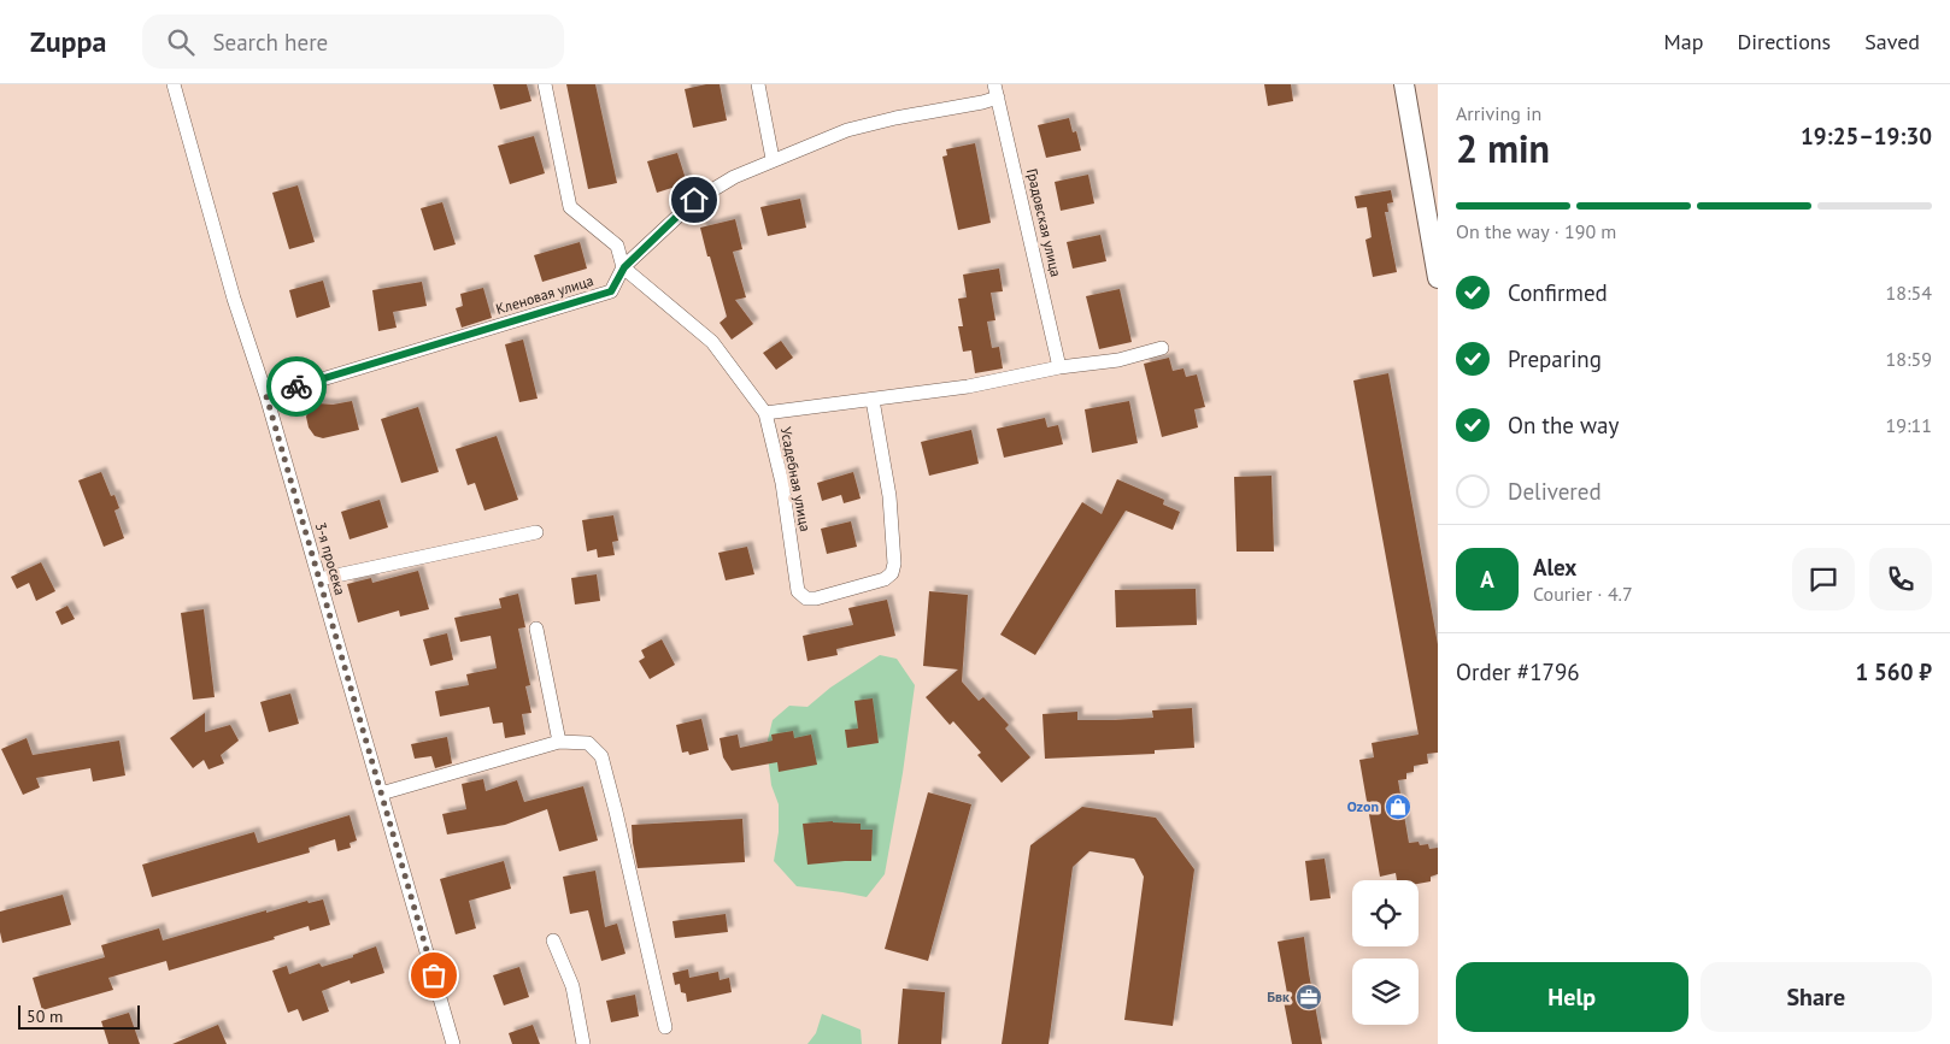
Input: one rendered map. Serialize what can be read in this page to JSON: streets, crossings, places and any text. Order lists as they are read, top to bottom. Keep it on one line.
{"streets":{"street":["Градовская улица","Кленовая улица","Усадебная улица","3-я просека"]},"crossings":[["Градовская улица","Кленовая улица"],["Кленовая улица","Усадебная улица"],["Кленовая улица","3-я просека"]],"places":{"shop":["Ozon"],"office":["Бвк"]},"scale_bar":"50 m","page":{"header":"Zuppa","search":"Search here","nav":["Map","Directions","Saved"],"heading":["2 min","Arriving in","19:25–19:30"],"panel":["Alex","Courier · 4.7","Order #1796","1 560 ₽"],"bar":"On the way · 190 m","list":[["Confirmed","18:54"],["Preparing","18:59"],["On the way","19:11"],"Delivered"],"round":"A","buttons":["Help","Share"],"scale":"50 m"}}
